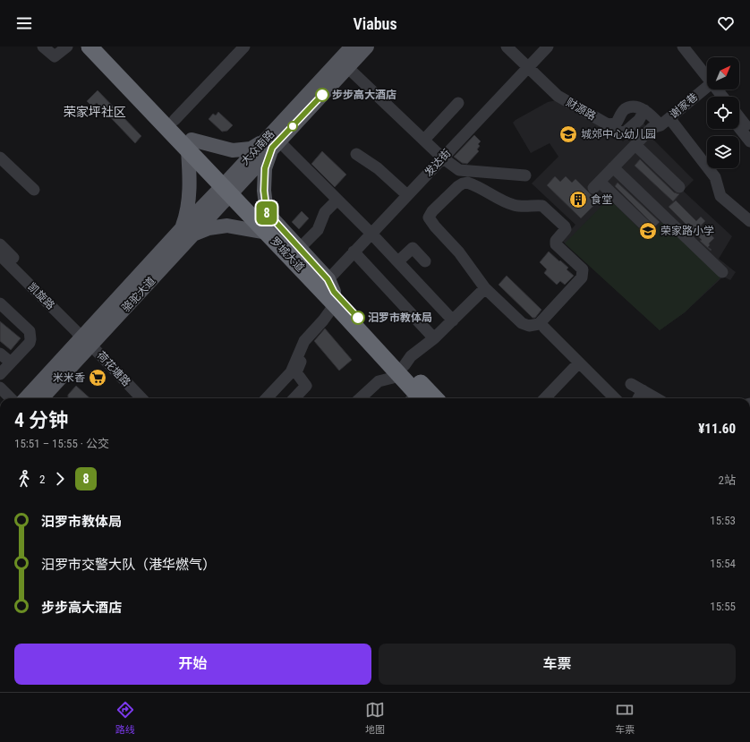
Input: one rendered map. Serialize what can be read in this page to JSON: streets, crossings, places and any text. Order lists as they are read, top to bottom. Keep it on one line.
{"streets":{"highway":["罗城大道"],"main road":["大众南路","骆驼大道"],"street":["谢家巷","财源路","发达街","凯旋路","荷花塘路"]},"crossings":[["财源路","发达街"],["大众南路","罗城大道"],["大众南路","骆驼大道"],["发达街","罗城大道"],["罗城大道","骆驼大道"],["骆驼大道","凯旋路"],["骆驼大道","荷花塘路"],["凯旋路","荷花塘路"]],"districts":["荣家坪社区"],"places":{"other":["步步高大酒店","汨罗市教体局"],"school or university":["城郊中心幼儿园","荣家路小学"],"building":["食堂"],"supermarket":["米米香"]},"lines":["bus line 8"],"north":"top right","page":{"header":"Viabus","on_map":"8","heading":["4 分钟","15:51 – 15:55 · 公交","¥11.60"],"legs":["2","8","2站"],"list":[{"name":"汨罗市教体局","value":"15:53"},{"name":"汨罗市交警大队（港华燃气）","value":"15:54"},{"name":"步步高大酒店","value":"15:55"}],"buttons":["开始","车票"],"tabs":["路线","地图","车票"]}}
